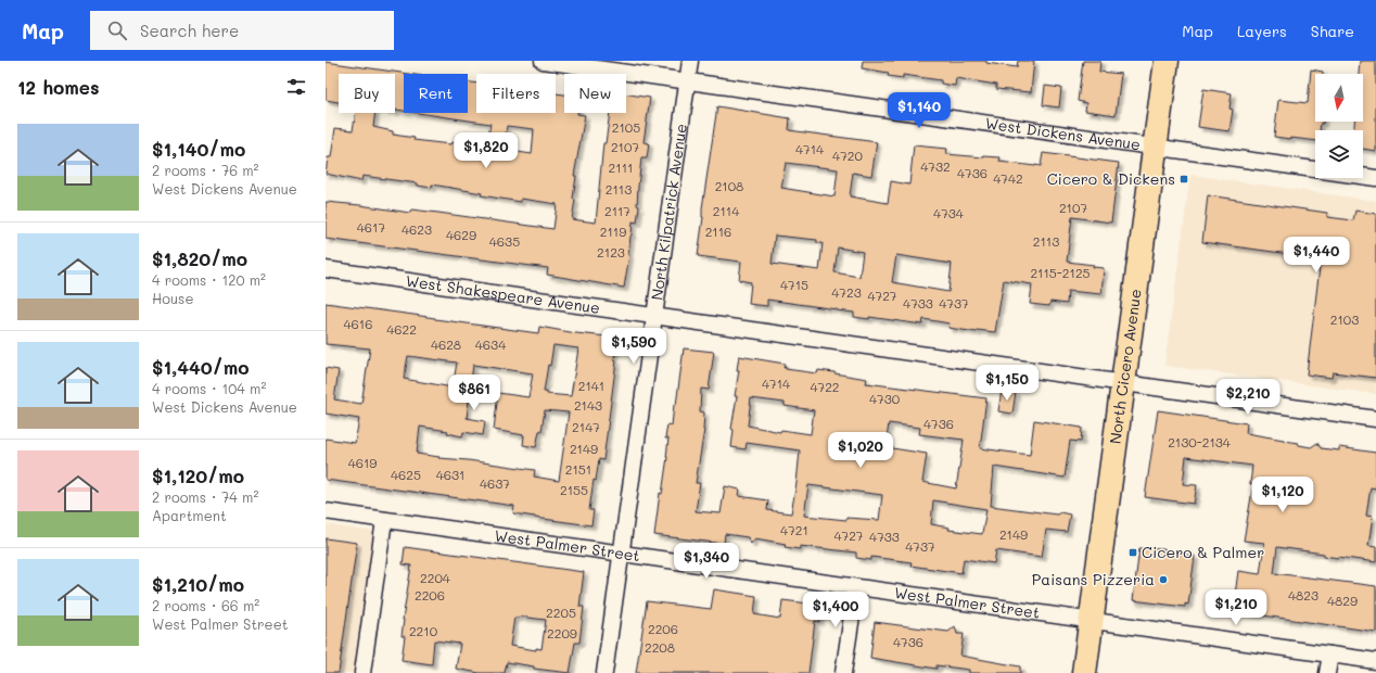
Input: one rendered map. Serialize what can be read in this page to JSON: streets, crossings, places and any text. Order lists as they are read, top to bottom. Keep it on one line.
{"streets":{"main road":["North Cicero Avenue"],"street":["West Dickens Avenue","North Kilpatrick Avenue","West Shakespeare Avenue","West Palmer Street"]},"crossings":[["West Dickens Avenue","North Kilpatrick Avenue"],["West Dickens Avenue","North Cicero Avenue"],["North Kilpatrick Avenue","West Shakespeare Avenue"],["North Kilpatrick Avenue","West Palmer Street"],["West Shakespeare Avenue","North Cicero Avenue"],["North Cicero Avenue","West Palmer Street"]],"places":{"transit":["Cicero & Dickens","Cicero & Palmer"],"other":["Paisans Pizzeria"]},"house_numbers":["2105","2107","4714","4720","4732","2111","4736","4742","2108","2113","2107","2117","2114","4734","4617","4623","2119","2116","4629","4635","2113","2123","2115-2125","4715","4723","4727","4733","4737","2103","4616","4622","4628","4634","4714","2141","4722","4730","2143","4736","2147","2130-2134","2149","4619","2151","4625","4631","4637","2155","4721","2149","4727","4733","4737","2204","2206","4823","4829","2205","2206","2210","2209","4736","2208"],"north":"bottom","page":{"header":"Map","search":"Search here","nav":["Map","Layers","Share"],"heading":"12 homes","chip":["Buy","Rent","Filters","New"],"price":["$1,140","$1,820","$1,440","$1,590","$1,150","$861","$2,210","$1,020","$1,120","$1,340","$1,210","$1,400"],"list":[{"name":"$1,140/mo","note":"2 rooms · 76 m² · West Dickens Avenue"},{"name":"$1,820/mo","note":"4 rooms · 120 m² · House"},{"name":"$1,440/mo","note":"4 rooms · 104 m² · West Dickens Avenue"},{"name":"$1,120/mo","note":"2 rooms · 74 m² · Apartment"},{"name":"$1,210/mo","note":"2 rooms · 66 m² · West Palmer Street"}]}}
